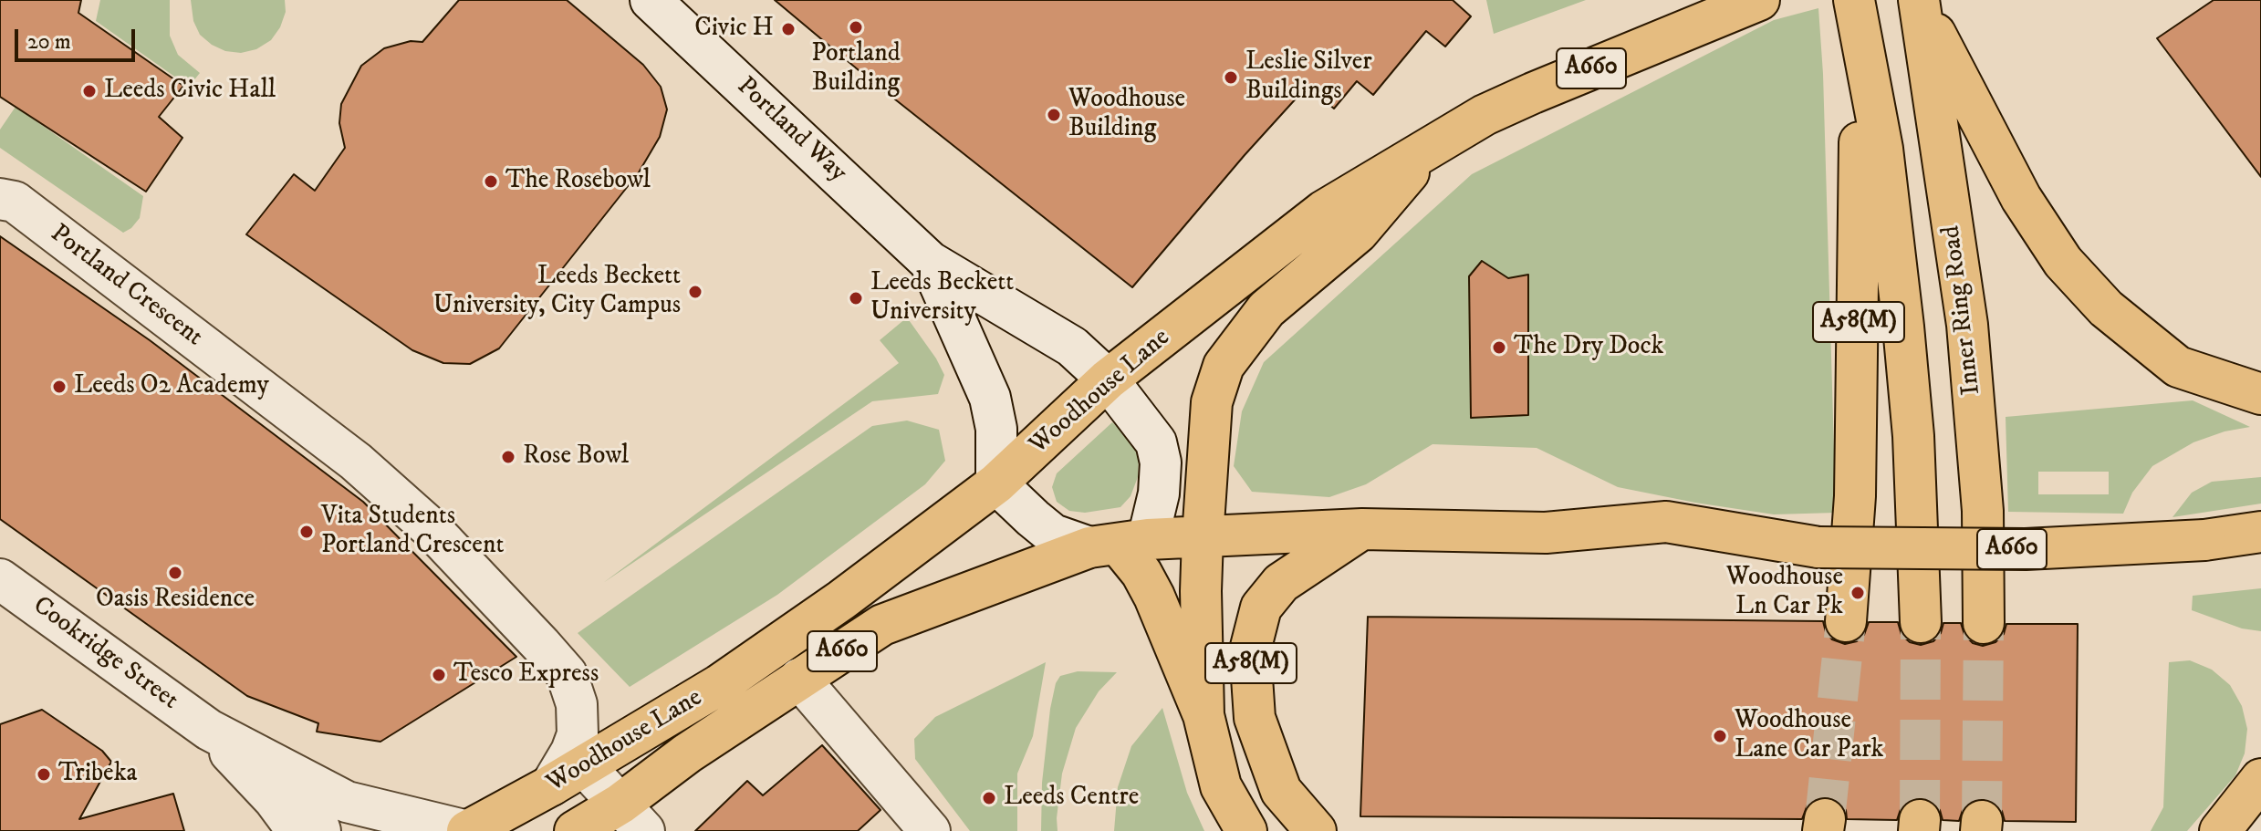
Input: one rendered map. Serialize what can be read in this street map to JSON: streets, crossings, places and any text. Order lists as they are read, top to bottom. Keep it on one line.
{"streets":{"highway":["A660","Inner Ring Road","A58(M)","Woodhouse Lane"],"street":["Portland Way","Portland Crescent","Cookridge Street"]},"crossings":[["A660","Portland Way"],["A660","A58(M)"],["A660","Woodhouse Lane"],["Portland Way","Woodhouse Lane"],["Portland Crescent","Woodhouse Lane"],["Woodhouse Lane","Cookridge Street"]],"places":["Portland Building","Civic H","Leslie Silver Buildings","Leeds Civic Hall","Woodhouse Building","The Rosebowl","Leeds Beckett University, City Campus","Leeds Beckett University","The Dry Dock","Leeds O2 Academy","Rose Bowl","Vita Students Portland Crescent","Oasis Residence","Woodhouse Ln Car Pk","Tesco Express","Woodhouse Lane Car Park","Tribeka","Leeds Centre"],"scale_bar":"20 m"}
